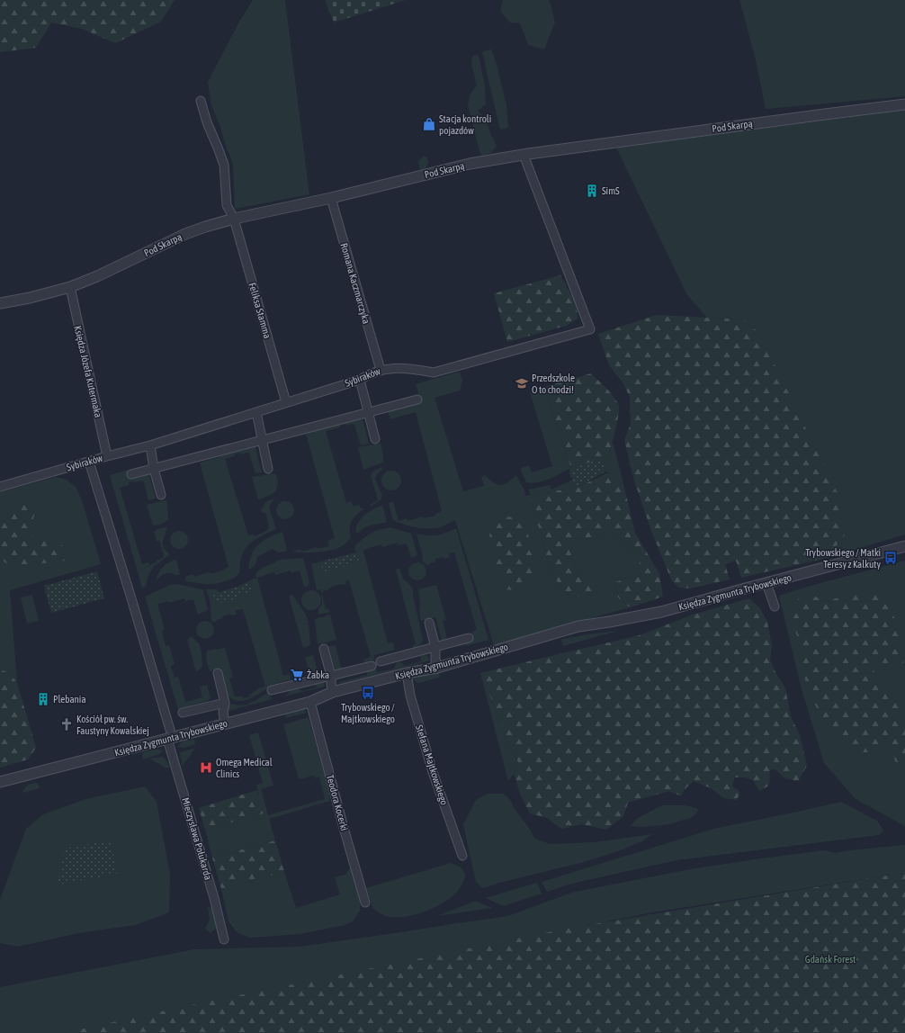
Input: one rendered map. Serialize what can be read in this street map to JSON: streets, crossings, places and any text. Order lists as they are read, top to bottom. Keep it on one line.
{"streets":{"street":["Pod Skarpą","Romana Kaczmarczyka","Feliksa Stamma","Księdza Józefa Kutermaka","Sybiraków","Księdza Zygmunta Trybowskiego","Stefana Majtkowskiego","Teodora Kocerki","Mieczysława Połukarda"]},"crossings":[["Pod Skarpą","Romana Kaczmarczyka"],["Pod Skarpą","Feliksa Stamma"],["Pod Skarpą","Księdza Józefa Kutermaka"],["Pod Skarpą","Sybiraków"],["Romana Kaczmarczyka","Sybiraków"],["Feliksa Stamma","Sybiraków"],["Księdza Józefa Kutermaka","Sybiraków"],["Sybiraków","Mieczysława Połukarda"],["Księdza Zygmunta Trybowskiego","Stefana Majtkowskiego"],["Księdza Zygmunta Trybowskiego","Teodora Kocerki"],["Księdza Zygmunta Trybowskiego","Mieczysława Połukarda"]],"parks":["Gdańsk Forest"],"places":{"shop":["Stacja kontroli pojazdów"],"building":["SimS","Plebania"],"school or university":["Przedszkole O to chodzi!"],"bus stop":["Trybowskiego / Matki Teresy z Kalkuty","Trybowskiego / Majtkowskiego"],"supermarket":["Żabka"],"church":["Kościół pw. św. Faustyny Kowalskiej"],"hospital":["Omega Medical Clinics"]}}
